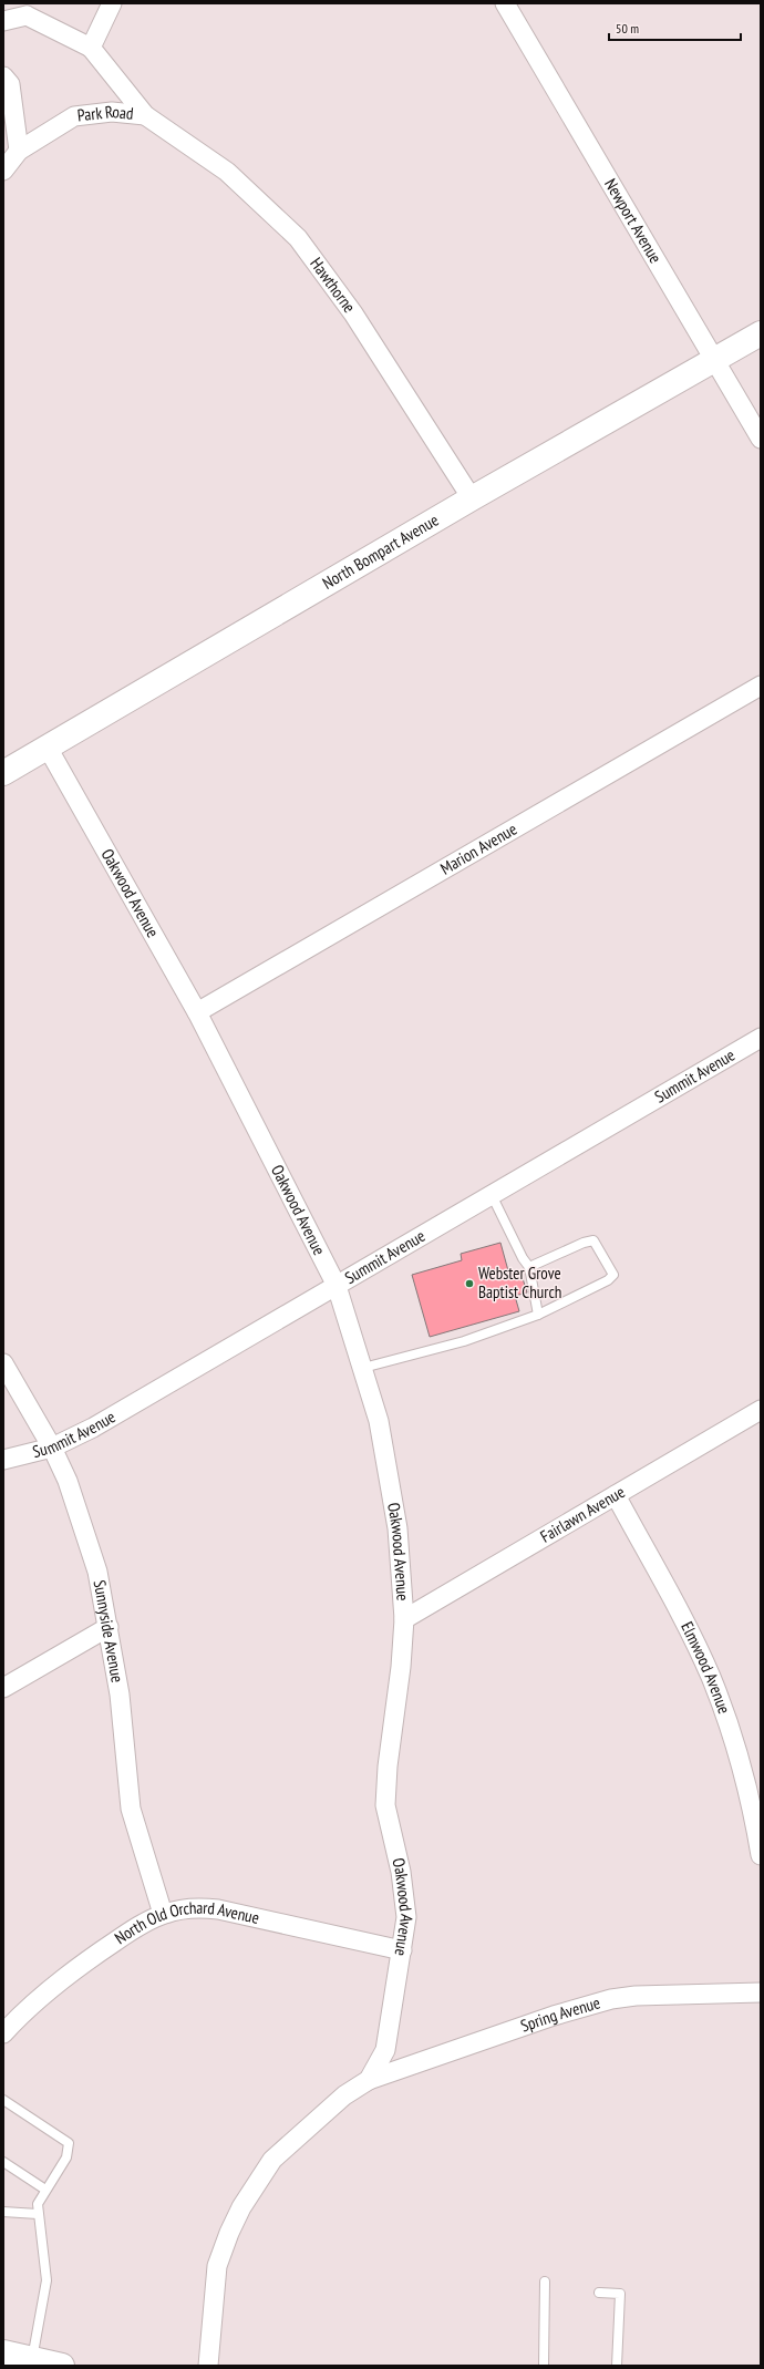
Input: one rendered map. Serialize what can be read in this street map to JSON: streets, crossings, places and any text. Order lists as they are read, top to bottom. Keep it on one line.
{"streets":{"street":["Park Road","Newport Avenue","Hawthorne","North Bompart Avenue","Marion Avenue","Oakwood Avenue","Summit Avenue","Fairlawn Avenue","Sunnyside Avenue","Elmwood Avenue","North Old Orchard Avenue","Spring Avenue"]},"crossings":[["Park Road","Hawthorne"],["Newport Avenue","North Bompart Avenue"],["Hawthorne","North Bompart Avenue"],["North Bompart Avenue","Oakwood Avenue"],["Marion Avenue","Oakwood Avenue"],["Oakwood Avenue","Summit Avenue"],["Oakwood Avenue","Fairlawn Avenue"],["Oakwood Avenue","North Old Orchard Avenue"],["Oakwood Avenue","Spring Avenue"],["Summit Avenue","Sunnyside Avenue"],["Fairlawn Avenue","Elmwood Avenue"],["Sunnyside Avenue","North Old Orchard Avenue"]],"places":["Webster Grove Baptist Church"],"scale_bar":"50 m"}
